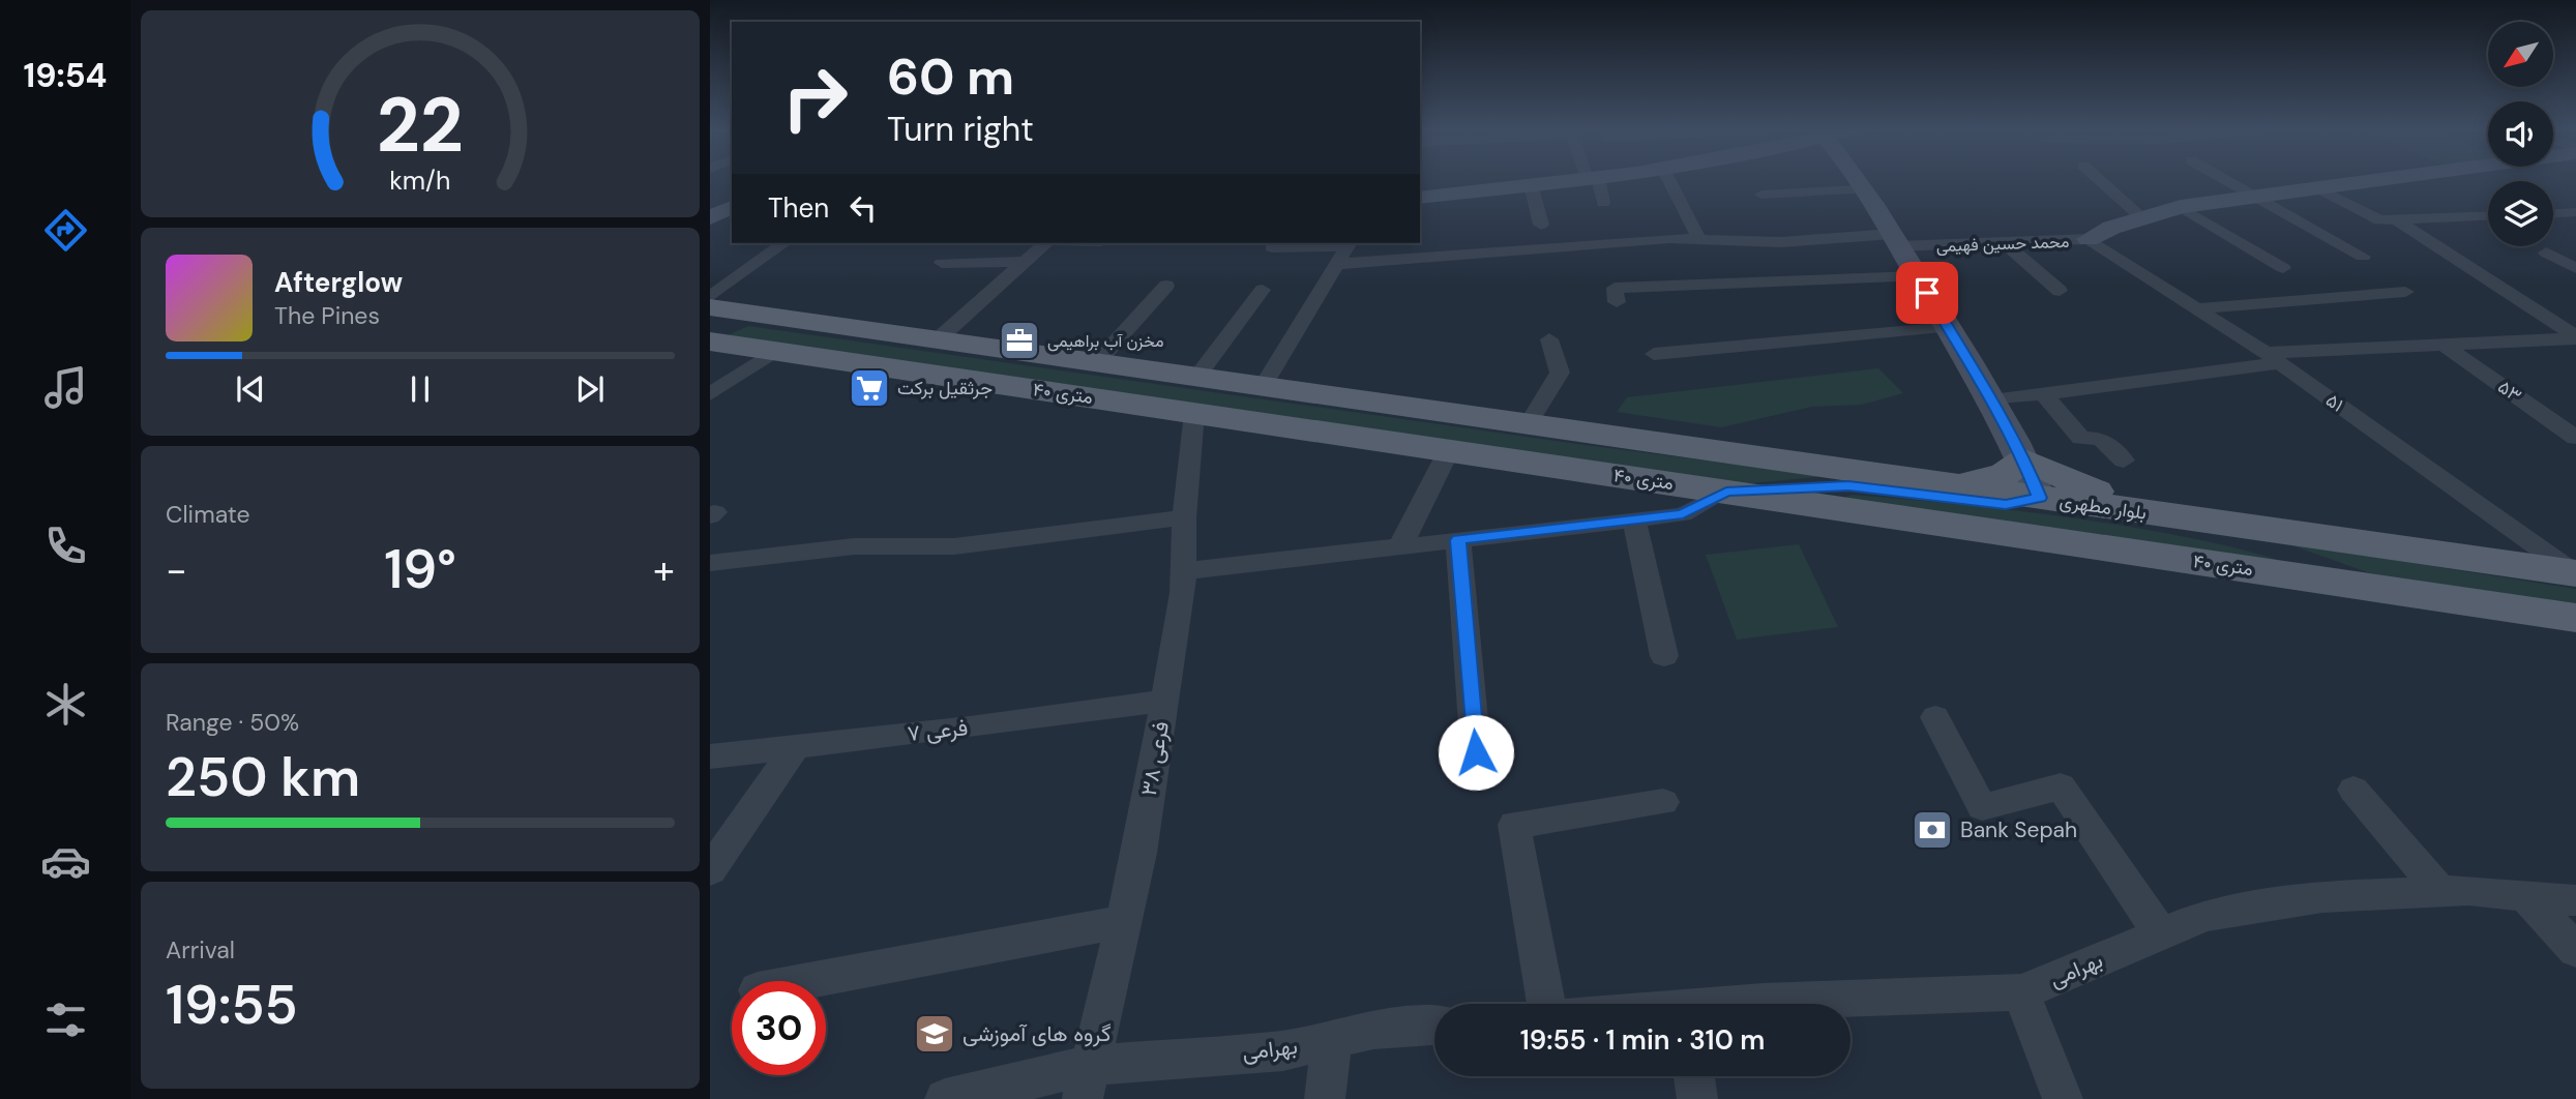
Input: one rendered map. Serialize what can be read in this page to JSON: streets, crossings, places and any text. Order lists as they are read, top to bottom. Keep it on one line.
{"streets":{"main road":["۴۰ متری","بلوار مطهری"],"street":["محمد حسین فهیمی","۵۳","۵۱","فرعی ۷","فرعی ۳۸","بهرامی"]},"crossings":[["محمد حسین فهیمی","۵۱"],["۴۰ متری","بلوار مطهری"],["۴۰ متری","فرعی ۳۸"],["فرعی ۷","فرعی ۳۸"],["فرعی ۳۸","بهرامی"]],"places":{"office":["مخزن آب براهیمی"],"supermarket":["جرثقیل برکت"],"bank":["Bank Sepah"],"school or university":["گروه های آموزشی"]},"north":"bottom left","page":{"tabs":"19:54","turn":["60 m","Turn right"],"then":"Then","song":["Afterglow","The Pines"],"tile":["Climate",["Range · 50%","250 km"],["Arrival","19:55"]],"heat":["−","19°","+"],"limit":"30","trip":"19:55 · 1 min · 310 m","gauge":["22","km/h"]}}
